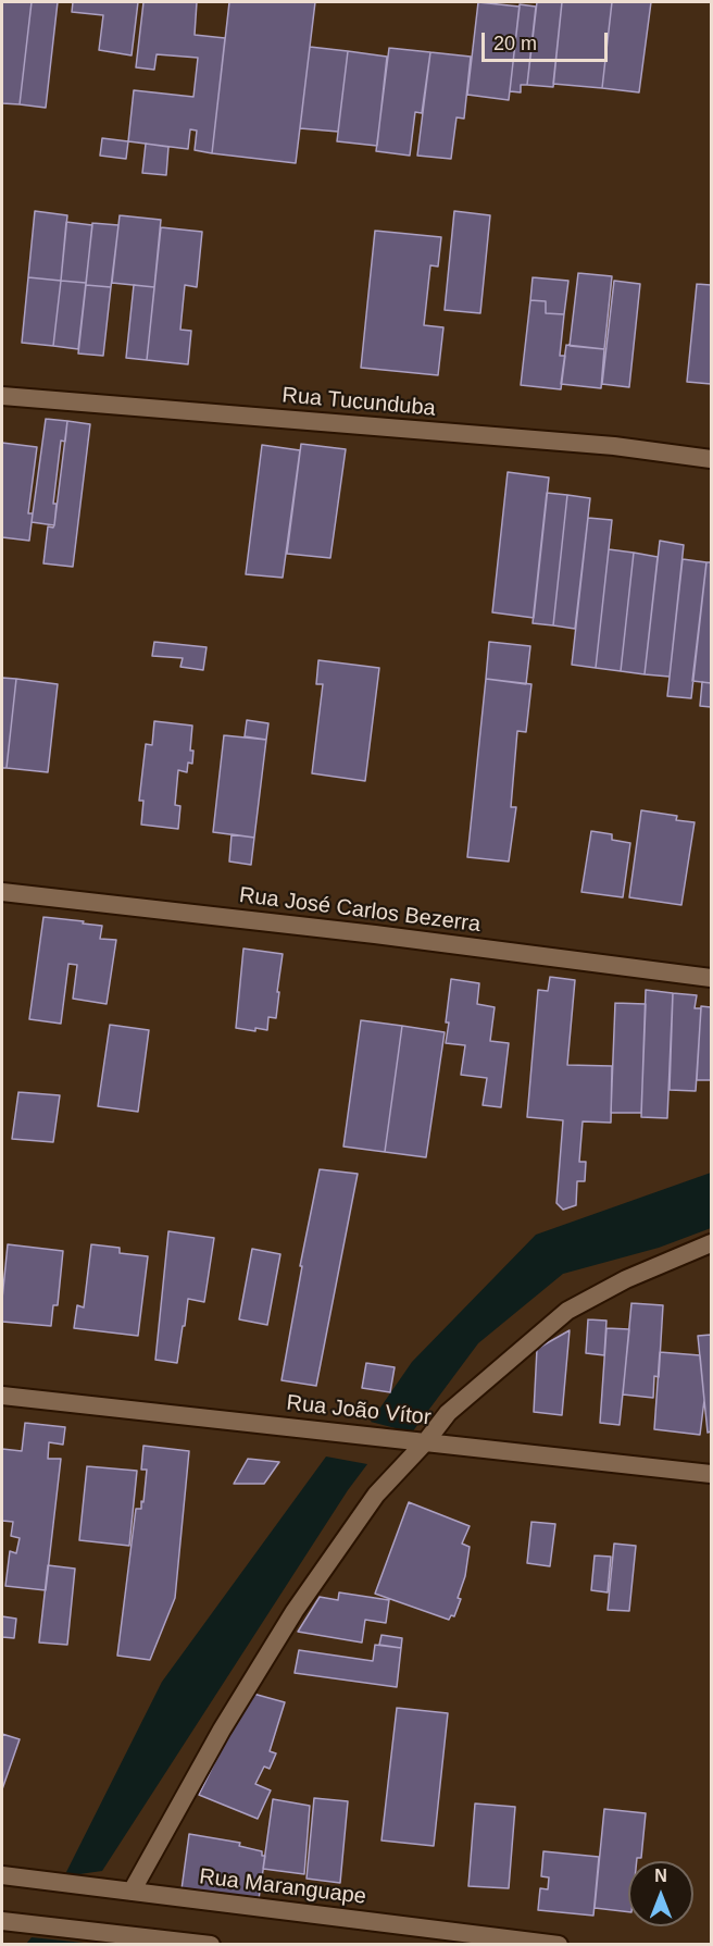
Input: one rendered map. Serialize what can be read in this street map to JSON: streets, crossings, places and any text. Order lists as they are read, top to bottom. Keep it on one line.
{"streets":{"street":["Rua Tucunduba","Rua José Carlos Bezerra","Rua João Vítor","Rua Maranguape"]},"scale_bar":"20 m","north":"top"}
